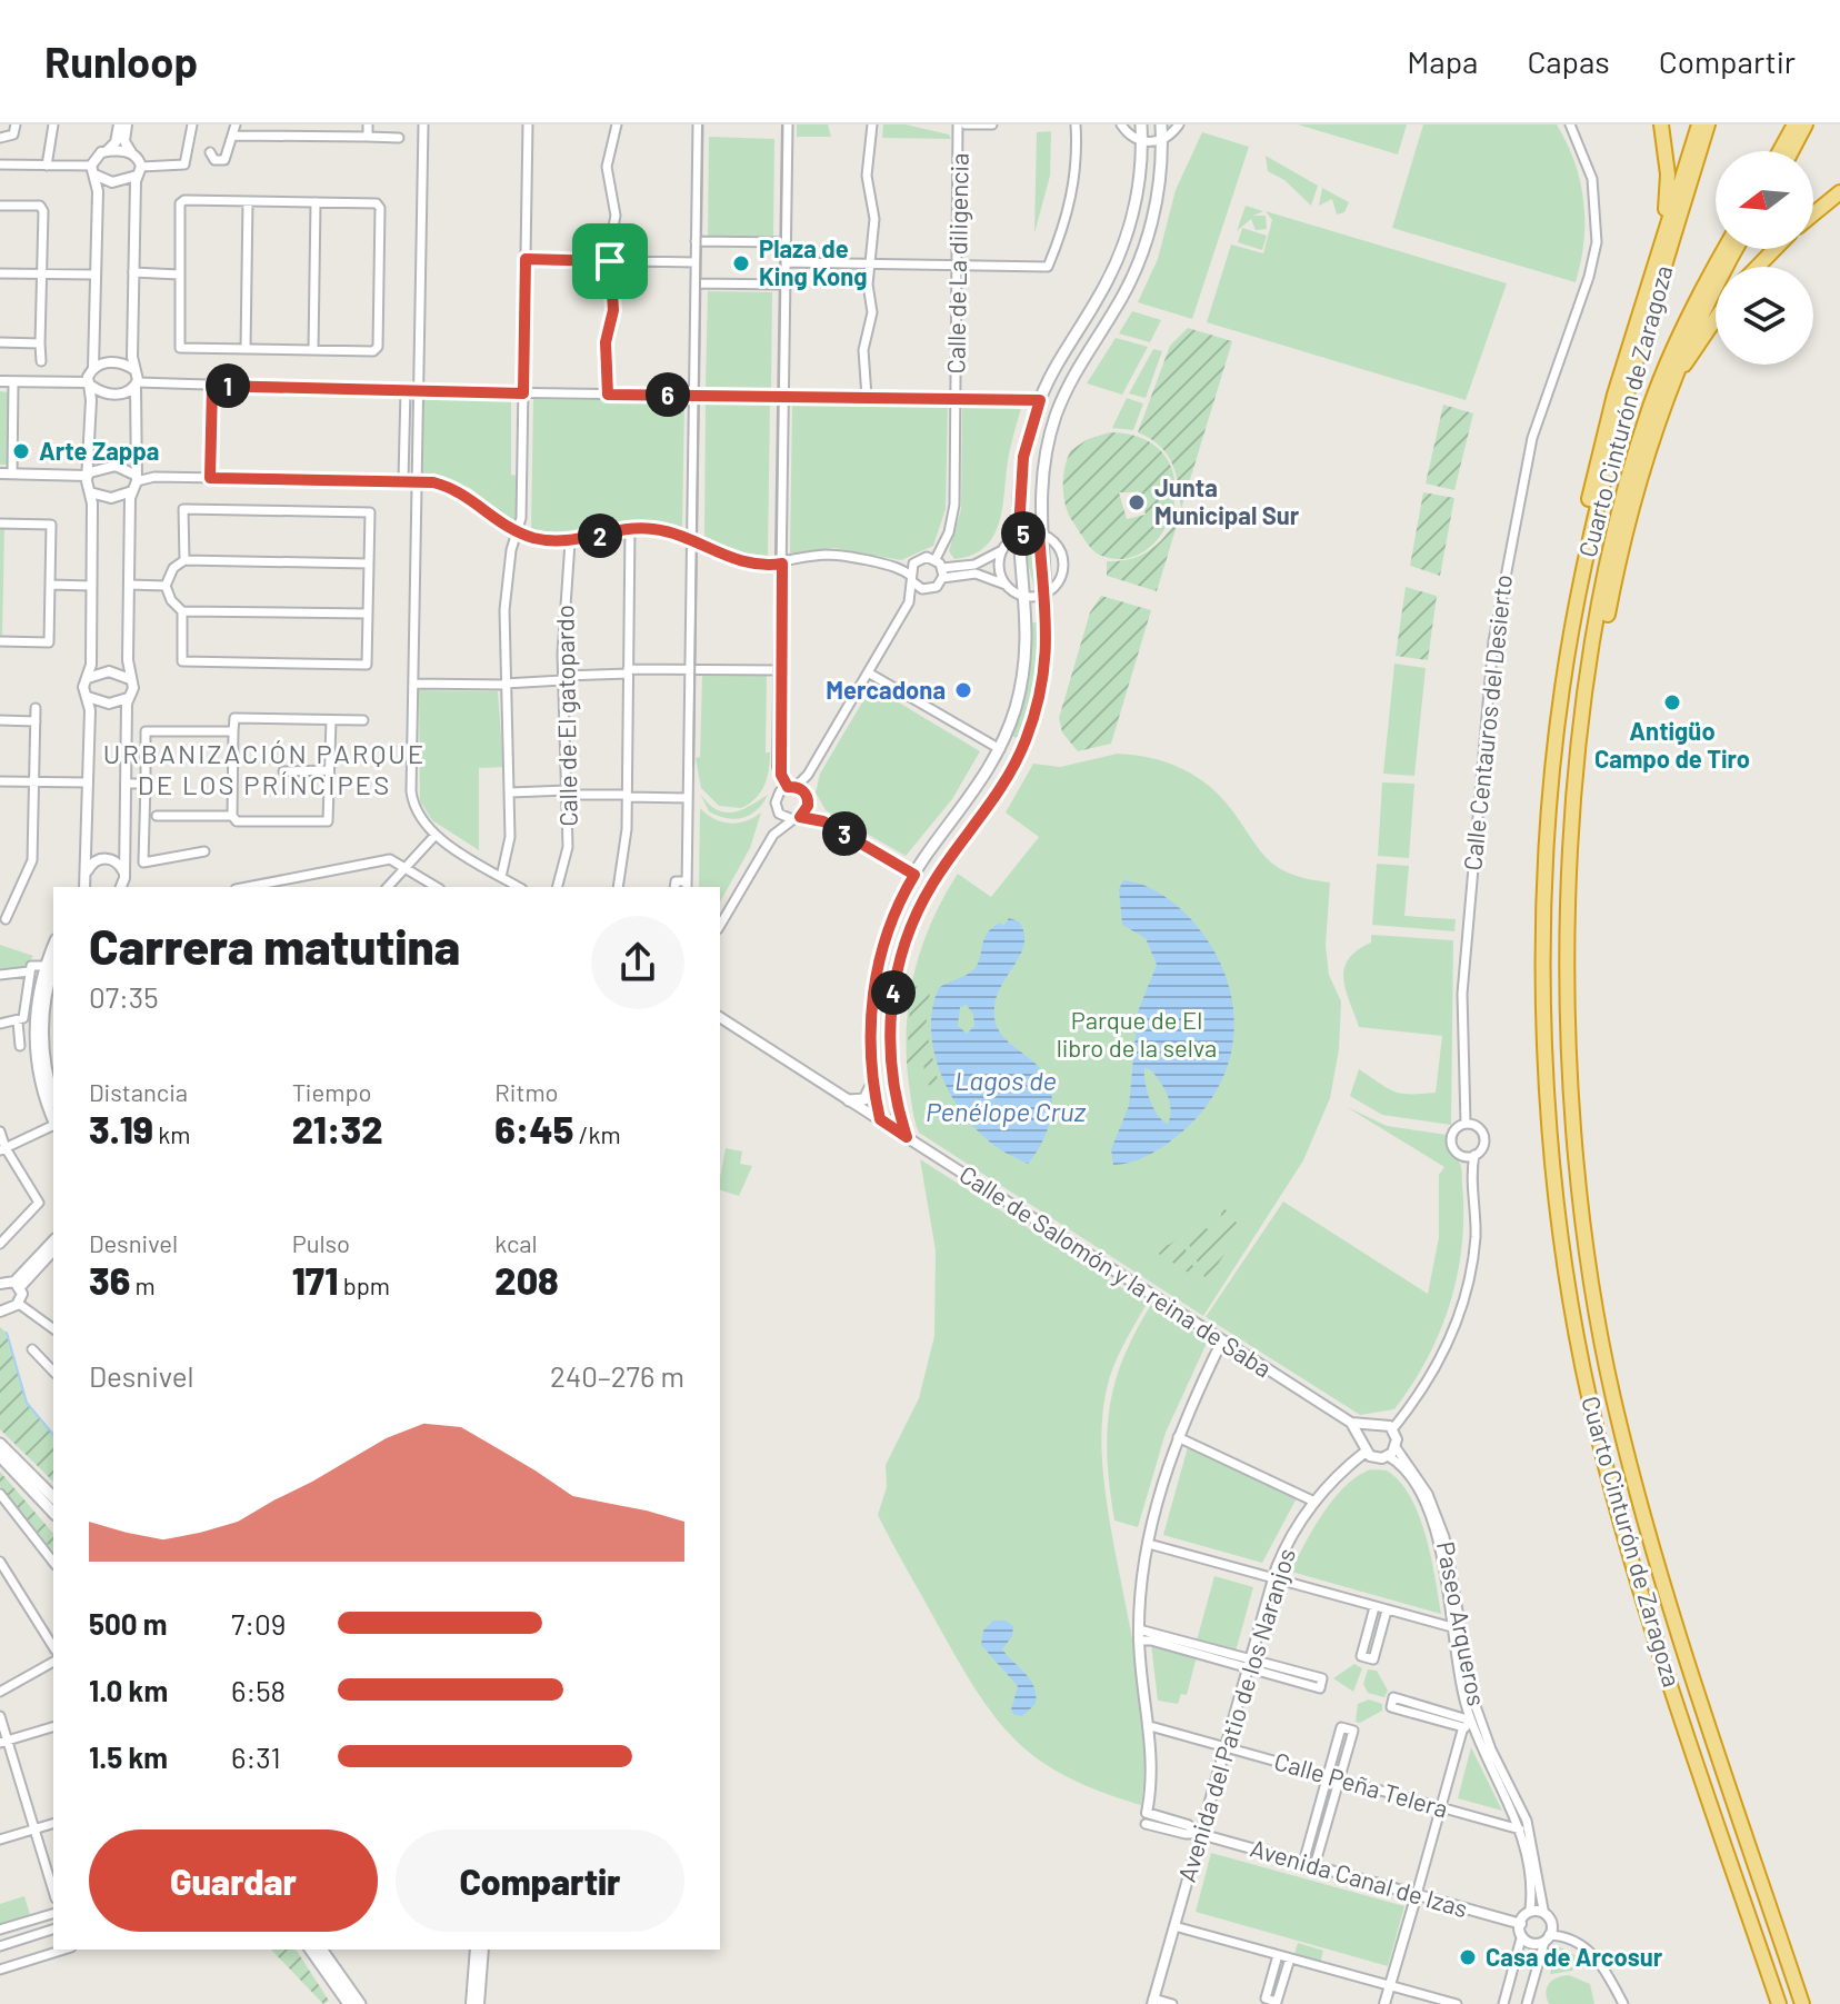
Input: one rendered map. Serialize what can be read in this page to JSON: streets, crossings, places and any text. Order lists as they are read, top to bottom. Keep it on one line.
{"streets":{"highway":["Cuarto Cinturón de Zaragoza"],"street":["Calle de La diligencia","Calle de El gatopardo","Calle Centauros del Desierto","Calle de Salomón y la reina de Saba","Paseo Arqueros","Avenida del Patio de los Naranjos","Calle Peña Telera","Avenida Canal de Izas"]},"crossings":[["Calle de Salomón y la reina de Saba","Paseo Arqueros"],["Calle de Salomón y la reina de Saba","Avenida del Patio de los Naranjos"],["Paseo Arqueros","Avenida del Patio de los Naranjos"],["Paseo Arqueros","Calle Peña Telera"],["Paseo Arqueros","Avenida Canal de Izas"],["Avenida del Patio de los Naranjos","Calle Peña Telera"],["Avenida del Patio de los Naranjos","Avenida Canal de Izas"]],"districts":["URBANIZACIÓN PARQUE DE LOS PRÍNCIPES"],"water":["Lagos de Penélope Cruz"],"parks":["Parque de El libro de la selva"],"places":["Plaza de King Kong","Arte Zappa","Junta Municipal Sur","Mercadona","Antigüo Campo de Tiro","Casa de Arcosur"],"north":"left","page":{"header":"Runloop","nav":["Mapa","Capas","Compartir"],"pins":["1","6","5","2","3","4"],"heading":["Carrera matutina","07:35"],"stats":[["Distancia","3.19 km"],["Tiempo","21:32"],["Ritmo","6:45 /km"],["Desnivel","36 m"],["Pulso","171 bpm"],["kcal","208"]],"chart":["Desnivel","240–276 m"],"list":[{"name":"500 m","note":"7:09"},{"name":"1.0 km","note":"6:58"},{"name":"1.5 km","note":"6:31"}],"buttons":["Guardar","Compartir"]}}
